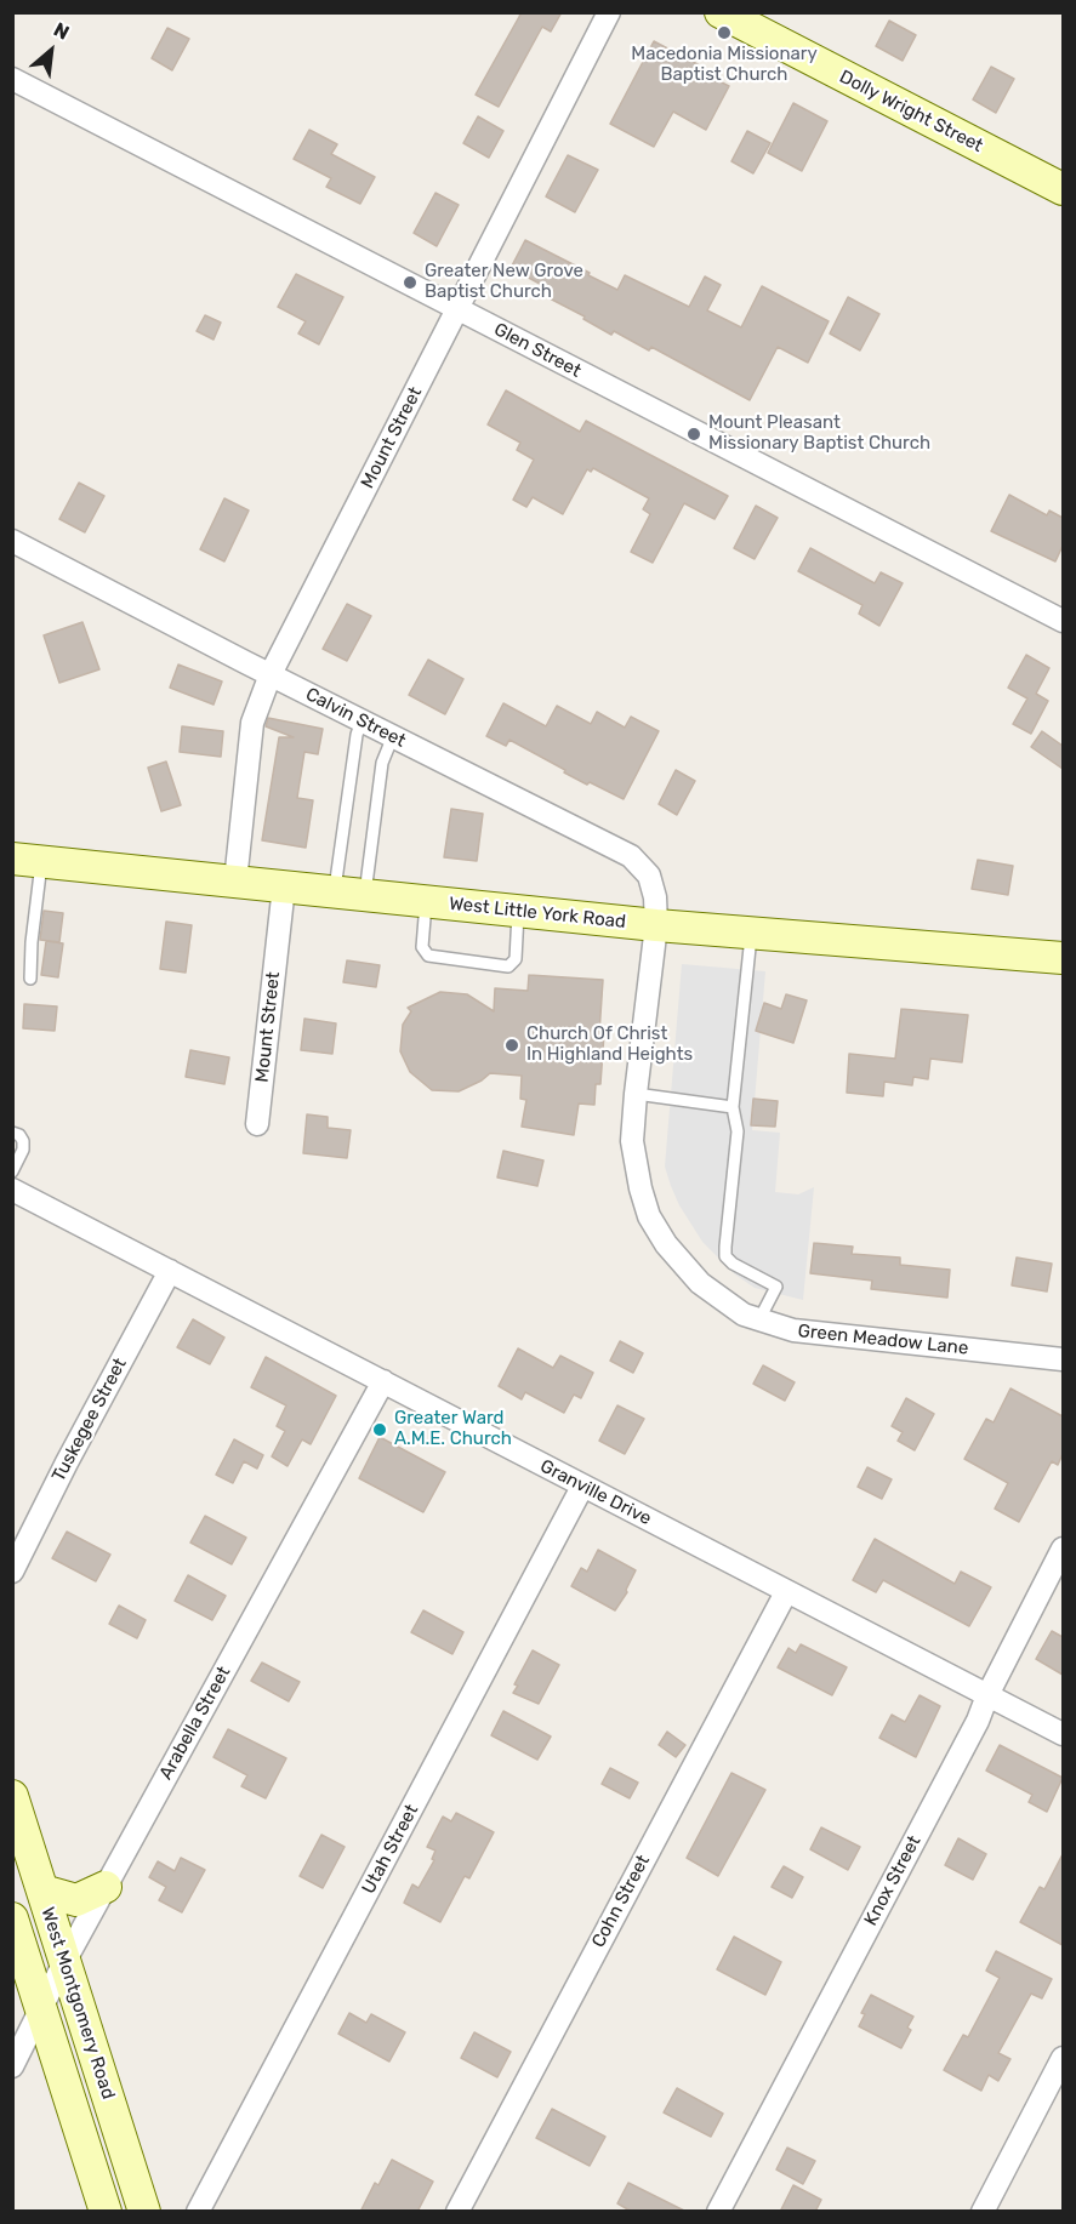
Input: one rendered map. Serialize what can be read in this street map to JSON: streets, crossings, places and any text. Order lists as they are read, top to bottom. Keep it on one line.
{"streets":{"street":["Dolly Wright Street","Glen Street","Mount Street","Calvin Street","West Little York Road","Green Meadow Lane","Tuskegee Street","Granville Drive","Arabella Street","Utah Street","Knox Street","Cohn Street","West Montgomery Road"]},"crossings":[["Glen Street","Mount Street"],["Mount Street","Calvin Street"],["Mount Street","West Little York Road"],["Calvin Street","West Little York Road"],["Calvin Street","Green Meadow Lane"],["West Little York Road","Green Meadow Lane"],["Tuskegee Street","Granville Drive"],["Granville Drive","Arabella Street"],["Granville Drive","Utah Street"],["Granville Drive","Knox Street"],["Granville Drive","Cohn Street"],["Arabella Street","West Montgomery Road"]],"places":["Macedonia Missionary Baptist Church","Greater New Grove Baptist Church","Mount Pleasant Missionary Baptist Church","Church Of Christ In Highland Heights","Greater Ward A.M.E. Church"],"north":"top right"}
